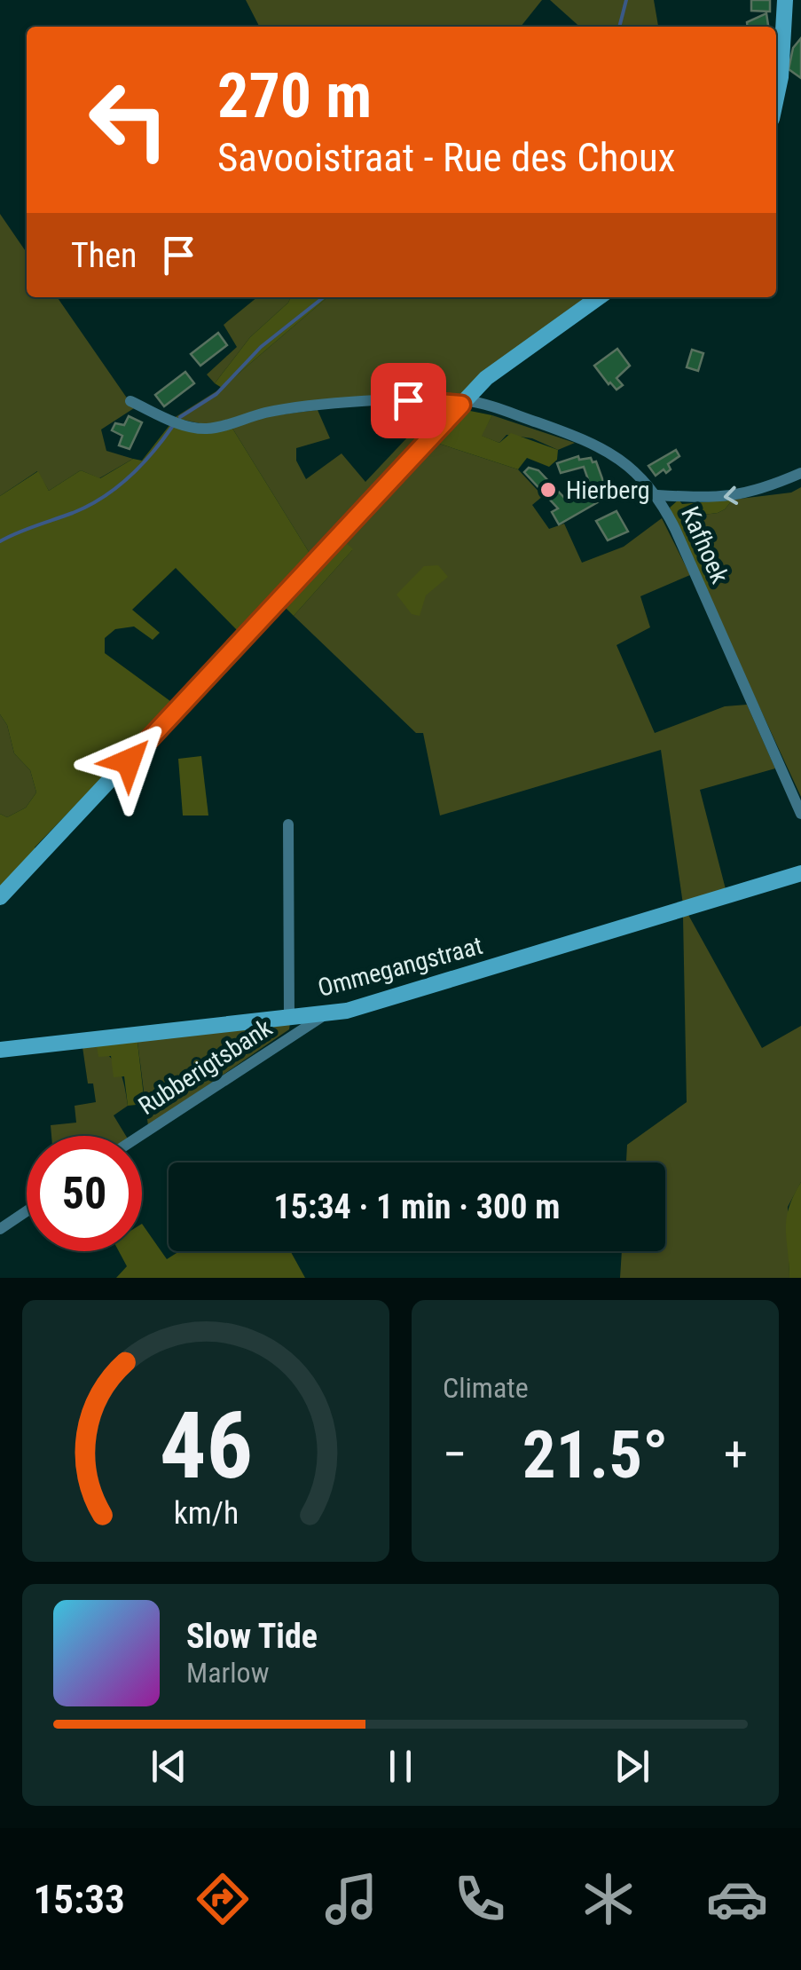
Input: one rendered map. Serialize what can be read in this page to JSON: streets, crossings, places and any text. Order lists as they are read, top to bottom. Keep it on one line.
{"streets":{"main road":["Ommegangstraat"],"street":["Kafhoek","Rubberigtsbank"]},"crossings":[["Ommegangstraat","Rubberigtsbank"]],"places":["Hierberg"],"page":{"turn":["270 m","Savooistraat - Rue des Choux"],"then":"Then","limit":"50","trip":"15:34 · 1 min · 300 m","tile":"Climate","heat":["−","21.5°","+"],"song":["Slow Tide","Marlow"],"tabs":"15:33","gauge":["46","km/h"]}}
